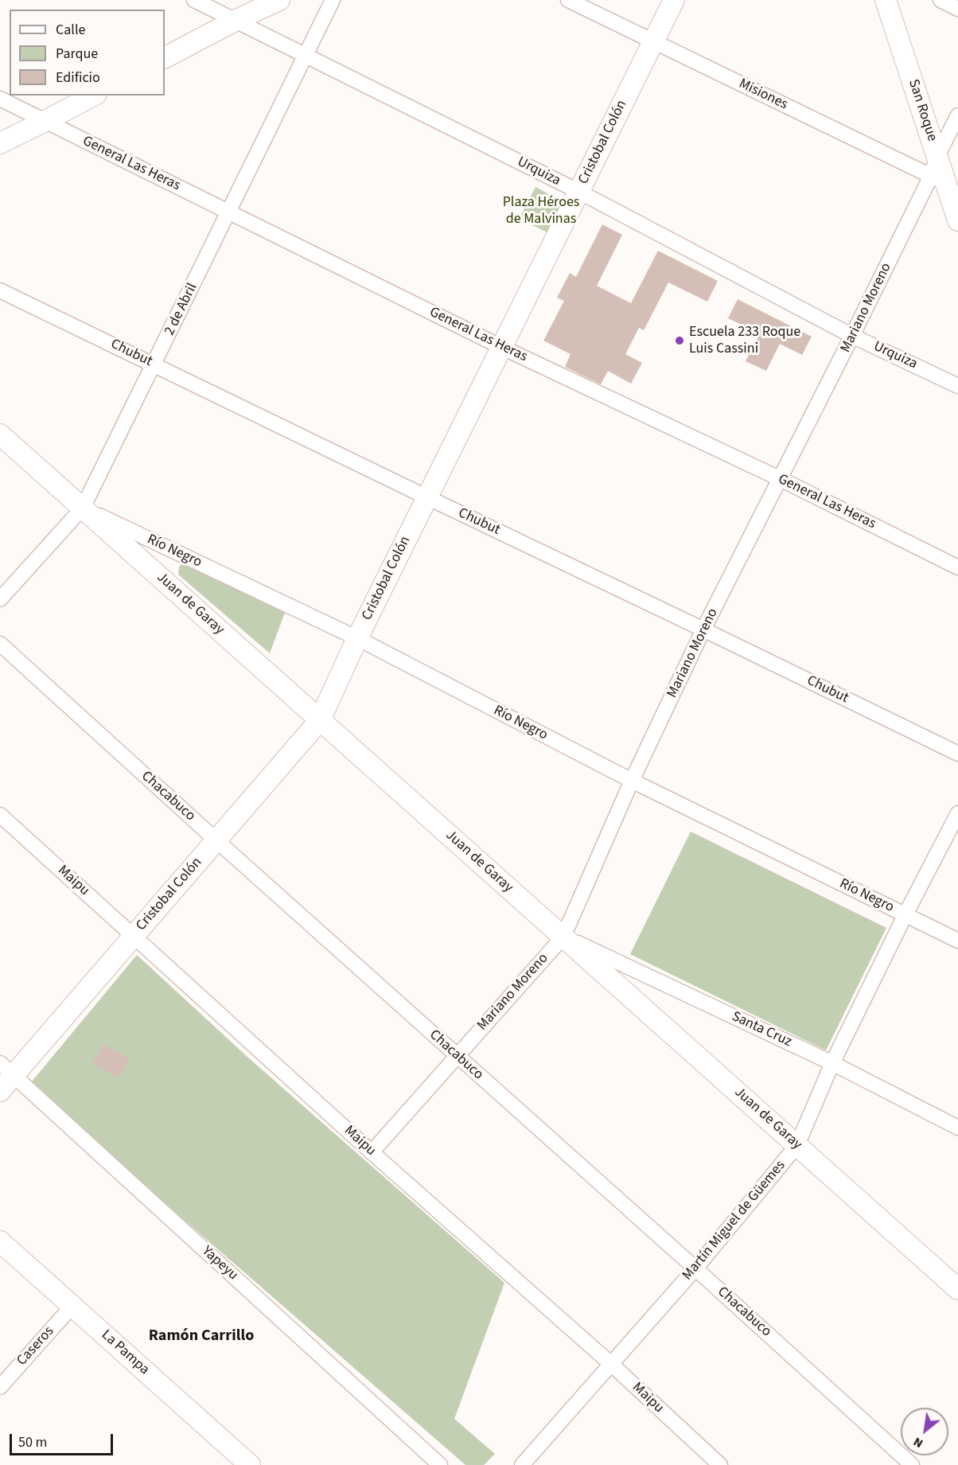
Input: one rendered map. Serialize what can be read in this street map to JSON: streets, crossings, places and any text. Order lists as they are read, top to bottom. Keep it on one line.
{"streets":{"street":["Misiones","San Roque","Cristobal Colón","General Las Heras","Urquiza","Mariano Moreno","2 de Abril","Chubut","Río Negro","Juan de Garay","Chacabuco","Maipu","Santa Cruz","Martín Miguel de Güemes","Yapeyu","Caseros","La Pampa"]},"crossings":[["Misiones","San Roque"],["Misiones","Cristobal Colón"],["Misiones","Mariano Moreno"],["San Roque","Mariano Moreno"],["Cristobal Colón","General Las Heras"],["Cristobal Colón","Urquiza"],["Cristobal Colón","Chubut"],["Cristobal Colón","Río Negro"],["Cristobal Colón","Juan de Garay"],["Cristobal Colón","Chacabuco"],["Cristobal Colón","Maipu"],["Cristobal Colón","Yapeyu"],["General Las Heras","Mariano Moreno"],["General Las Heras","2 de Abril"],["Urquiza","Mariano Moreno"],["Urquiza","2 de Abril"],["Mariano Moreno","Chubut"],["Mariano Moreno","Río Negro"],["Mariano Moreno","Juan de Garay"],["Mariano Moreno","Chacabuco"],["Mariano Moreno","Maipu"],["Mariano Moreno","Santa Cruz"],["2 de Abril","Chubut"],["2 de Abril","Río Negro"],["2 de Abril","Juan de Garay"],["Río Negro","Juan de Garay"],["Río Negro","Martín Miguel de Güemes"],["Juan de Garay","Santa Cruz"],["Juan de Garay","Martín Miguel de Güemes"],["Chacabuco","Martín Miguel de Güemes"],["Maipu","Martín Miguel de Güemes"],["Santa Cruz","Martín Miguel de Güemes"],["Caseros","La Pampa"]],"districts":["Ramón Carrillo"],"parks":["Plaza Héroes de Malvinas"],"places":["Escuela 233 Roque Luis Cassini"],"legend":["Calle","Parque","Edificio"],"scale_bar":"50 m","north":"bottom left"}
